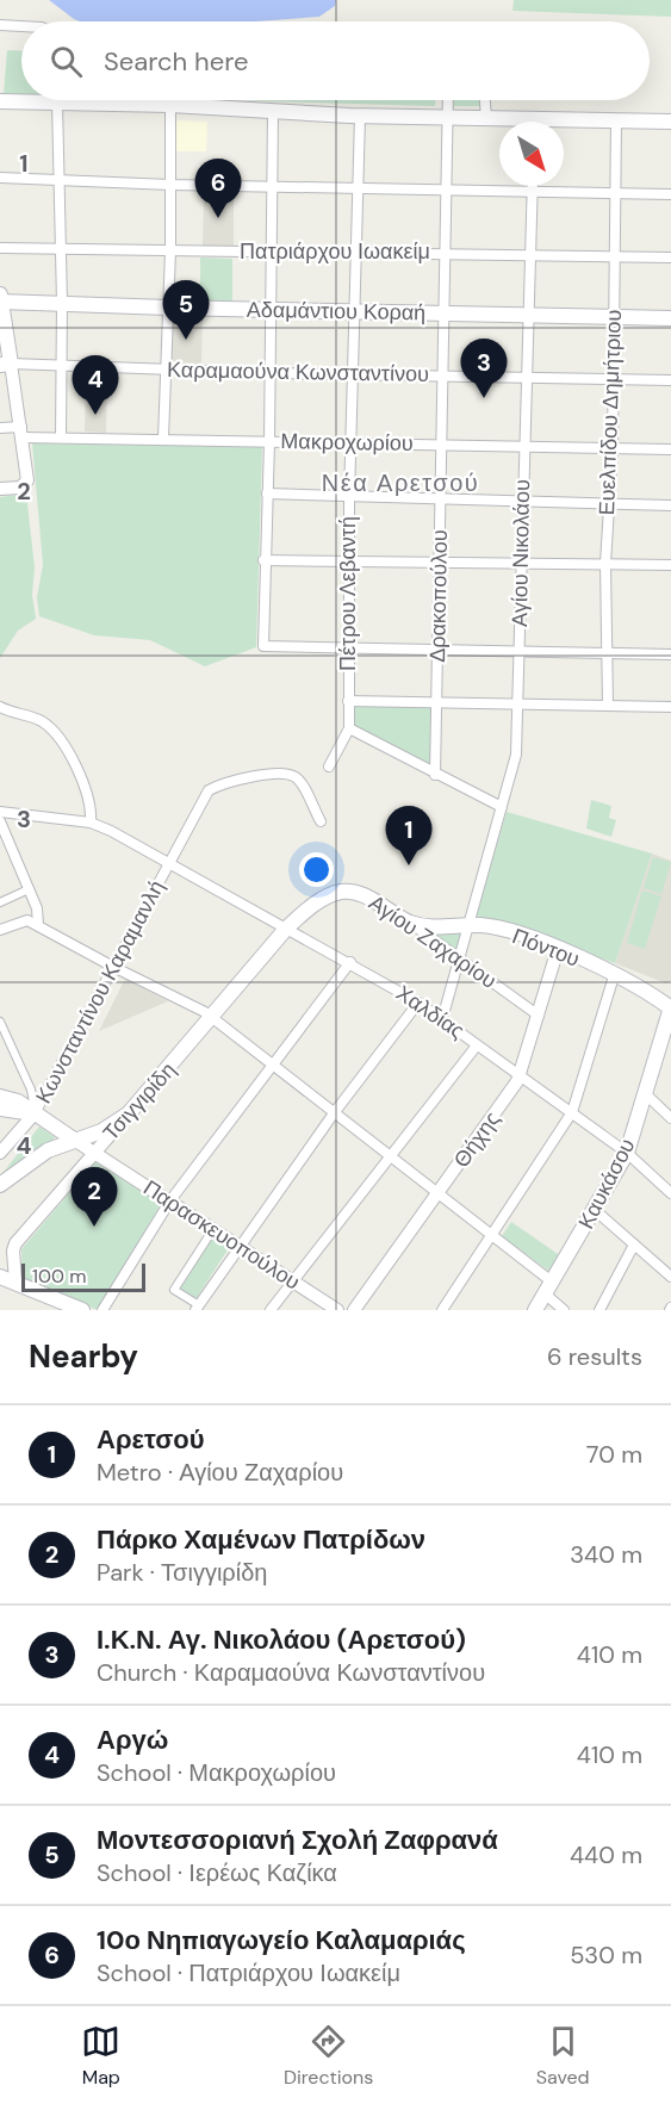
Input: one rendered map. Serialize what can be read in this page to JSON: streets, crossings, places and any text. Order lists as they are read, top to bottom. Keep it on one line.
{"streets":{"main road":["Αδαμάντιου Κοραή","Αγίου Ζαχαρίου","Πόντου","Τσιγγιρίδη","Καυκάσου","Παρασκευοπούλου"],"street":["Πατριάρχου Ιωακείμ","Καραμαούνα Κωνσταντίνου","Ευελπίδου Δημήτριου","Μακροχωρίου","Αγίου Νικολάου","Πέτρου Λεβαντή","Δρακοπούλου","Κωνσταντίνου Καραμανλή","Χαλδίας","Θήχης"]},"crossings":[["Πατριάρχου Ιωακείμ","Ευελπίδου Δημήτριου"],["Πατριάρχου Ιωακείμ","Αγίου Νικολάου"],["Πατριάρχου Ιωακείμ","Πέτρου Λεβαντή"],["Πατριάρχου Ιωακείμ","Δρακοπούλου"],["Αδαμάντιου Κοραή","Ευελπίδου Δημήτριου"],["Αδαμάντιου Κοραή","Αγίου Νικολάου"],["Αδαμάντιου Κοραή","Πέτρου Λεβαντή"],["Αδαμάντιου Κοραή","Δρακοπούλου"],["Καραμαούνα Κωνσταντίνου","Ευελπίδου Δημήτριου"],["Καραμαούνα Κωνσταντίνου","Αγίου Νικολάου"],["Καραμαούνα Κωνσταντίνου","Πέτρου Λεβαντή"],["Καραμαούνα Κωνσταντίνου","Δρακοπούλου"],["Ευελπίδου Δημήτριου","Μακροχωρίου"],["Μακροχωρίου","Αγίου Νικολάου"],["Μακροχωρίου","Πέτρου Λεβαντή"],["Μακροχωρίου","Δρακοπούλου"],["Αγίου Νικολάου","Αγίου Ζαχαρίου"],["Αγίου Νικολάου","Πόντου"],["Αγίου Νικολάου","Χαλδίας"],["Αγίου Ζαχαρίου","Πόντου"],["Αγίου Ζαχαρίου","Χαλδίας"],["Αγίου Ζαχαρίου","Τσιγγιρίδη"],["Αγίου Ζαχαρίου","Θήχης"],["Πόντου","Θήχης"],["Πόντου","Καυκάσου"],["Κωνσταντίνου Καραμανλή","Χαλδίας"],["Κωνσταντίνου Καραμανλή","Παρασκευοπούλου"],["Χαλδίας","Τσιγγιρίδη"],["Χαλδίας","Θήχης"],["Χαλδίας","Καυκάσου"],["Τσιγγιρίδη","Παρασκευοπούλου"]],"districts":["Νέα Αρετσού"],"scale_bar":"100 m","north":"bottom right","page":{"search":"Search here","pins":["6","5","3","4","1","2"],"scale":"100 m","heading":["Nearby","6 results"],"list":[{"mark":"1","name":"Αρετσού","note":"Metro · Αγίου Ζαχαρίου","value":"70 m"},{"mark":"2","name":"Πάρκο Χαμένων Πατρίδων","note":"Park · Τσιγγιρίδη","value":"340 m"},{"mark":"3","name":"Ι.Κ.Ν. Αγ. Νικολάου (Αρετσού)","note":"Church · Καραμαούνα Κωνσταντίνου","value":"410 m"},{"mark":"4","name":"Αργώ","note":"School · Μακροχωρίου","value":"410 m"},{"mark":"5","name":"Μοντεσσοριανή Σχολή Ζαφρανά","note":"School · Ιερέως Καζίκα","value":"440 m"},{"mark":"6","name":"10ο Νηπιαγωγείο Καλαμαριάς","note":"School · Πατριάρχου Ιωακείμ","value":"530 m"}],"nav":["Map","Directions","Saved"]},"grid":{"rows":["1","2","3","4"]}}
